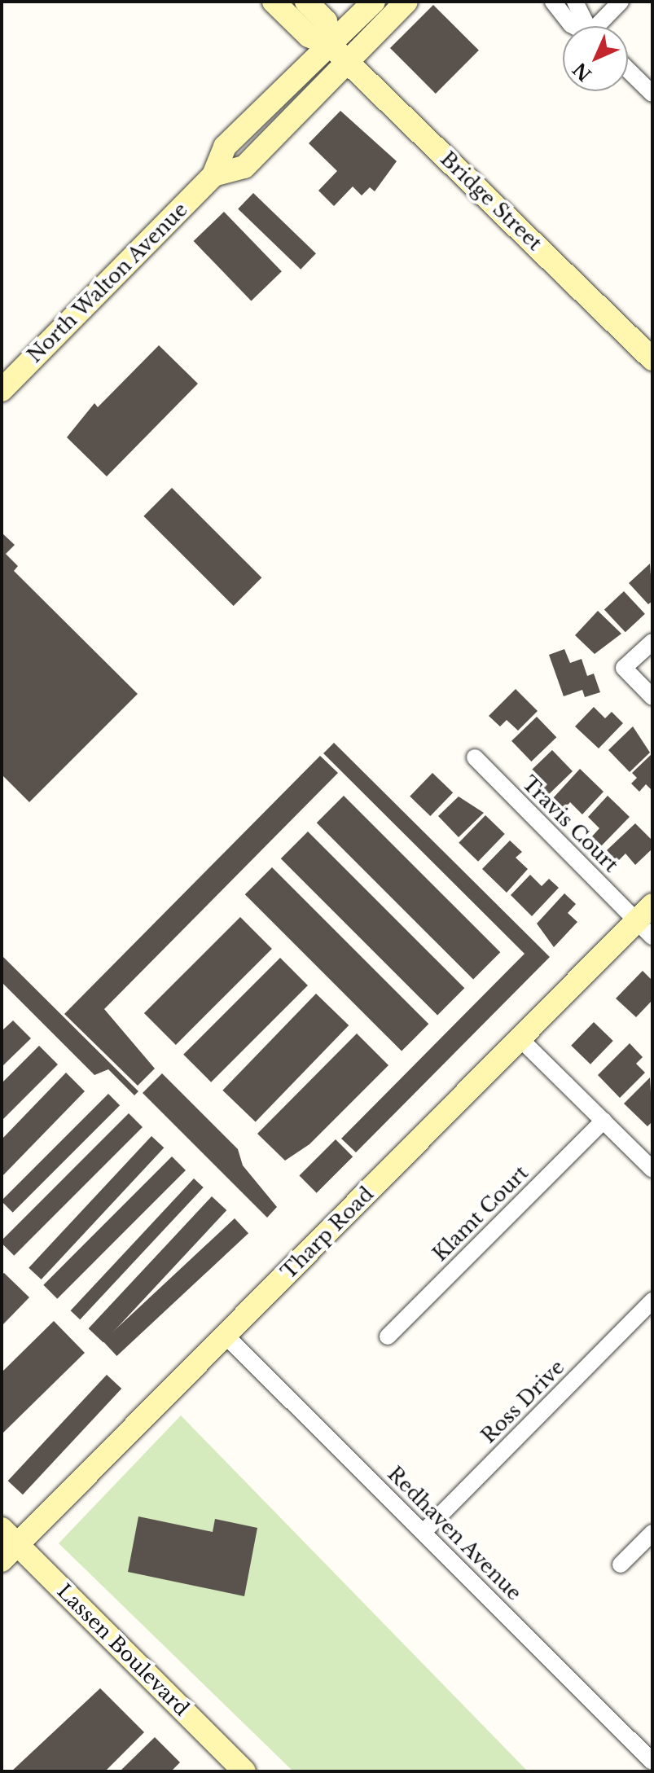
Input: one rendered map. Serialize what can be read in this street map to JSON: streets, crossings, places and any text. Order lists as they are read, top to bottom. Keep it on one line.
{"streets":{"street":["Bridge Street","North Walton Avenue","Travis Court","Klamt Court","Tharp Road","Ross Drive","Redhaven Avenue","Lassen Boulevard"]},"crossings":[["Bridge Street","North Walton Avenue"],["Travis Court","Tharp Road"],["Tharp Road","Redhaven Avenue"],["Tharp Road","Lassen Boulevard"],["Ross Drive","Redhaven Avenue"]],"north":"bottom left"}
